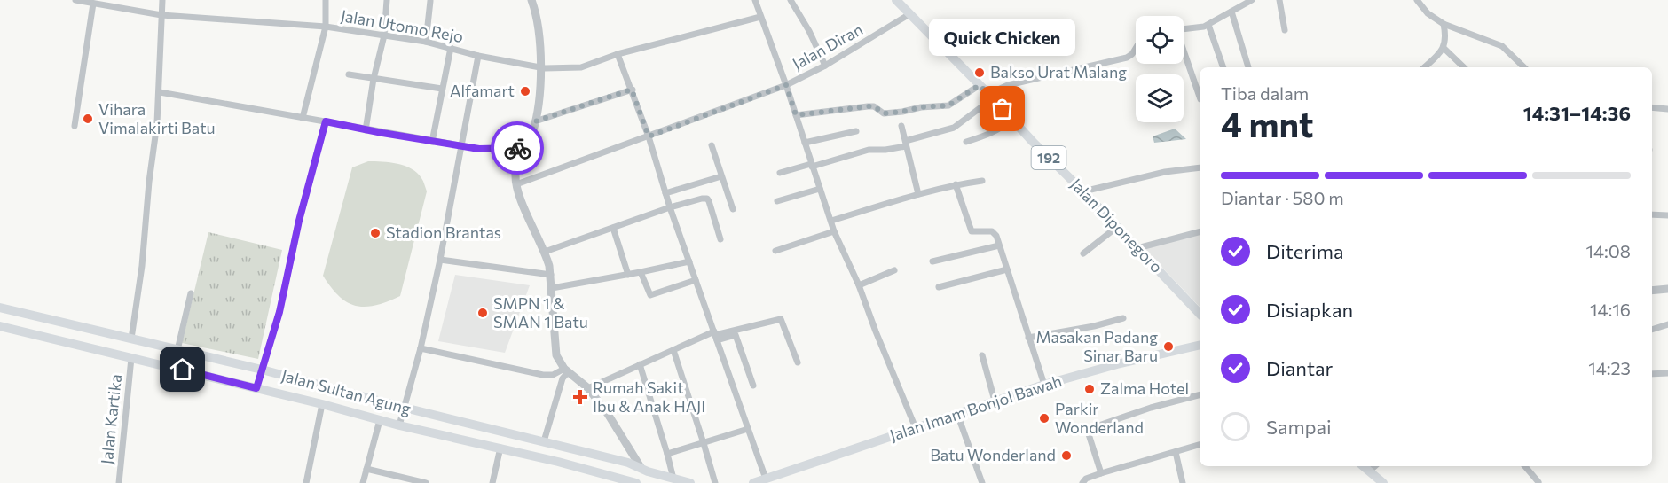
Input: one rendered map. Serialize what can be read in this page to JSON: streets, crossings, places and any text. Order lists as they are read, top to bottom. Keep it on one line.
{"streets":{"main road":["192","Jalan Diponegoro","Jalan Sultan Agung","Jalan Imam Bonjol Bawah"],"street":["Jalan Utomo Rejo","Jalan Diran","Jalan Kartika"]},"crossings":[["Jalan Diran","Jalan Diponegoro"],["Jalan Sultan Agung","Jalan Kartika"]],"places":{"other":["Bakso Urat Malang","Alfamart","Quick Chicken","Vihara Vimalakirti Batu","Stadion Brantas","SMPN 1 & SMAN 1 Batu","Masakan Padang Sinar Baru","Zalma Hotel","Parkir Wonderland","Batu Wonderland"],"health":["Rumah Sakit Ibu & Anak HAJI"]},"page":{"bubble":"Quick Chicken","heading":["4 mnt","Tiba dalam","14:31–14:36"],"bar":"Diantar · 580 m","list":[["Diterima","14:08"],["Disiapkan","14:16"],["Diantar","14:23"],"Sampai"]}}
